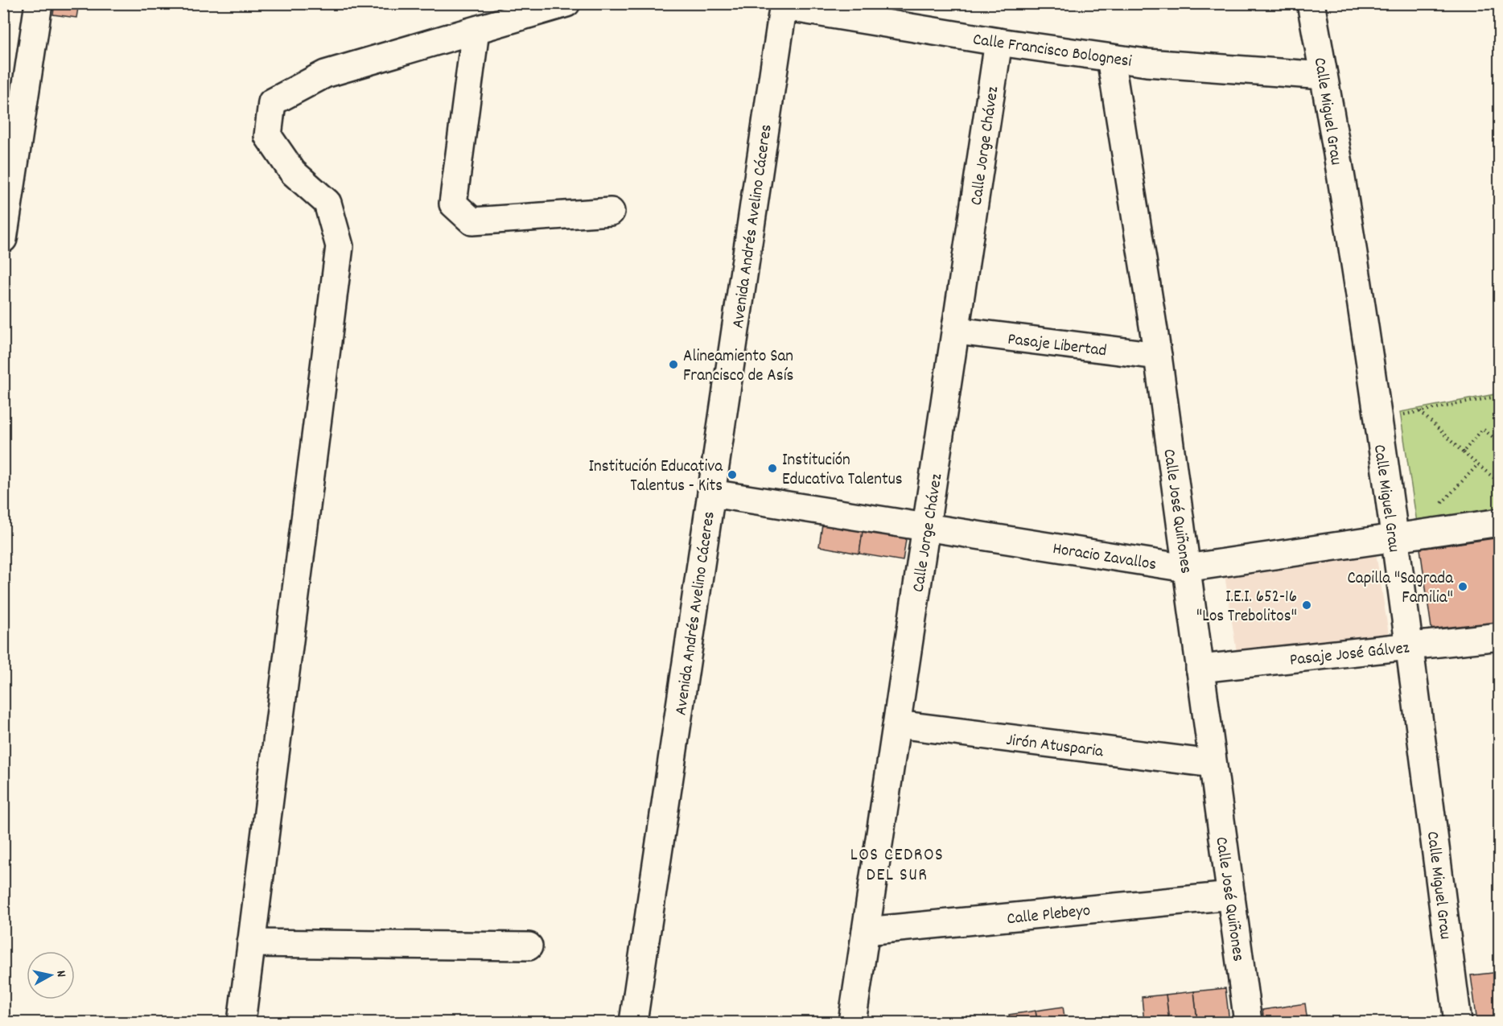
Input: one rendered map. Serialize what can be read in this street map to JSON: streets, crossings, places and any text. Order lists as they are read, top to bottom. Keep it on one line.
{"streets":{"street":["Calle Francisco Bolognesi","Calle Miguel Grau","Calle Jorge Chávez","Avenida Andrés Avelino Cáceres","Pasaje Libertad","Calle José Quiñones","Horacio Zavallos","Pasaje José Gálvez","Jirón Atusparia","Calle Plebeyo"]},"crossings":[["Calle Francisco Bolognesi","Calle Miguel Grau"],["Calle Francisco Bolognesi","Calle Jorge Chávez"],["Calle Francisco Bolognesi","Avenida Andrés Avelino Cáceres"],["Calle Francisco Bolognesi","Calle José Quiñones"],["Calle Miguel Grau","Horacio Zavallos"],["Calle Miguel Grau","Pasaje José Gálvez"],["Calle Jorge Chávez","Pasaje Libertad"],["Calle Jorge Chávez","Horacio Zavallos"],["Calle Jorge Chávez","Jirón Atusparia"],["Calle Jorge Chávez","Calle Plebeyo"],["Avenida Andrés Avelino Cáceres","Horacio Zavallos"],["Pasaje Libertad","Calle José Quiñones"],["Calle José Quiñones","Horacio Zavallos"],["Calle José Quiñones","Pasaje José Gálvez"],["Calle José Quiñones","Jirón Atusparia"],["Calle José Quiñones","Calle Plebeyo"]],"districts":["LOS CEDROS DEL SUR"],"places":["Alineamiento San Francisco de Asís","Institución Educativa Talentus","Institución Educativa Talentus - Kits","Capilla \"Sagrada Familia\"","I.E.I. 652-16 \"Los Trebolitos\""],"north":"right"}
